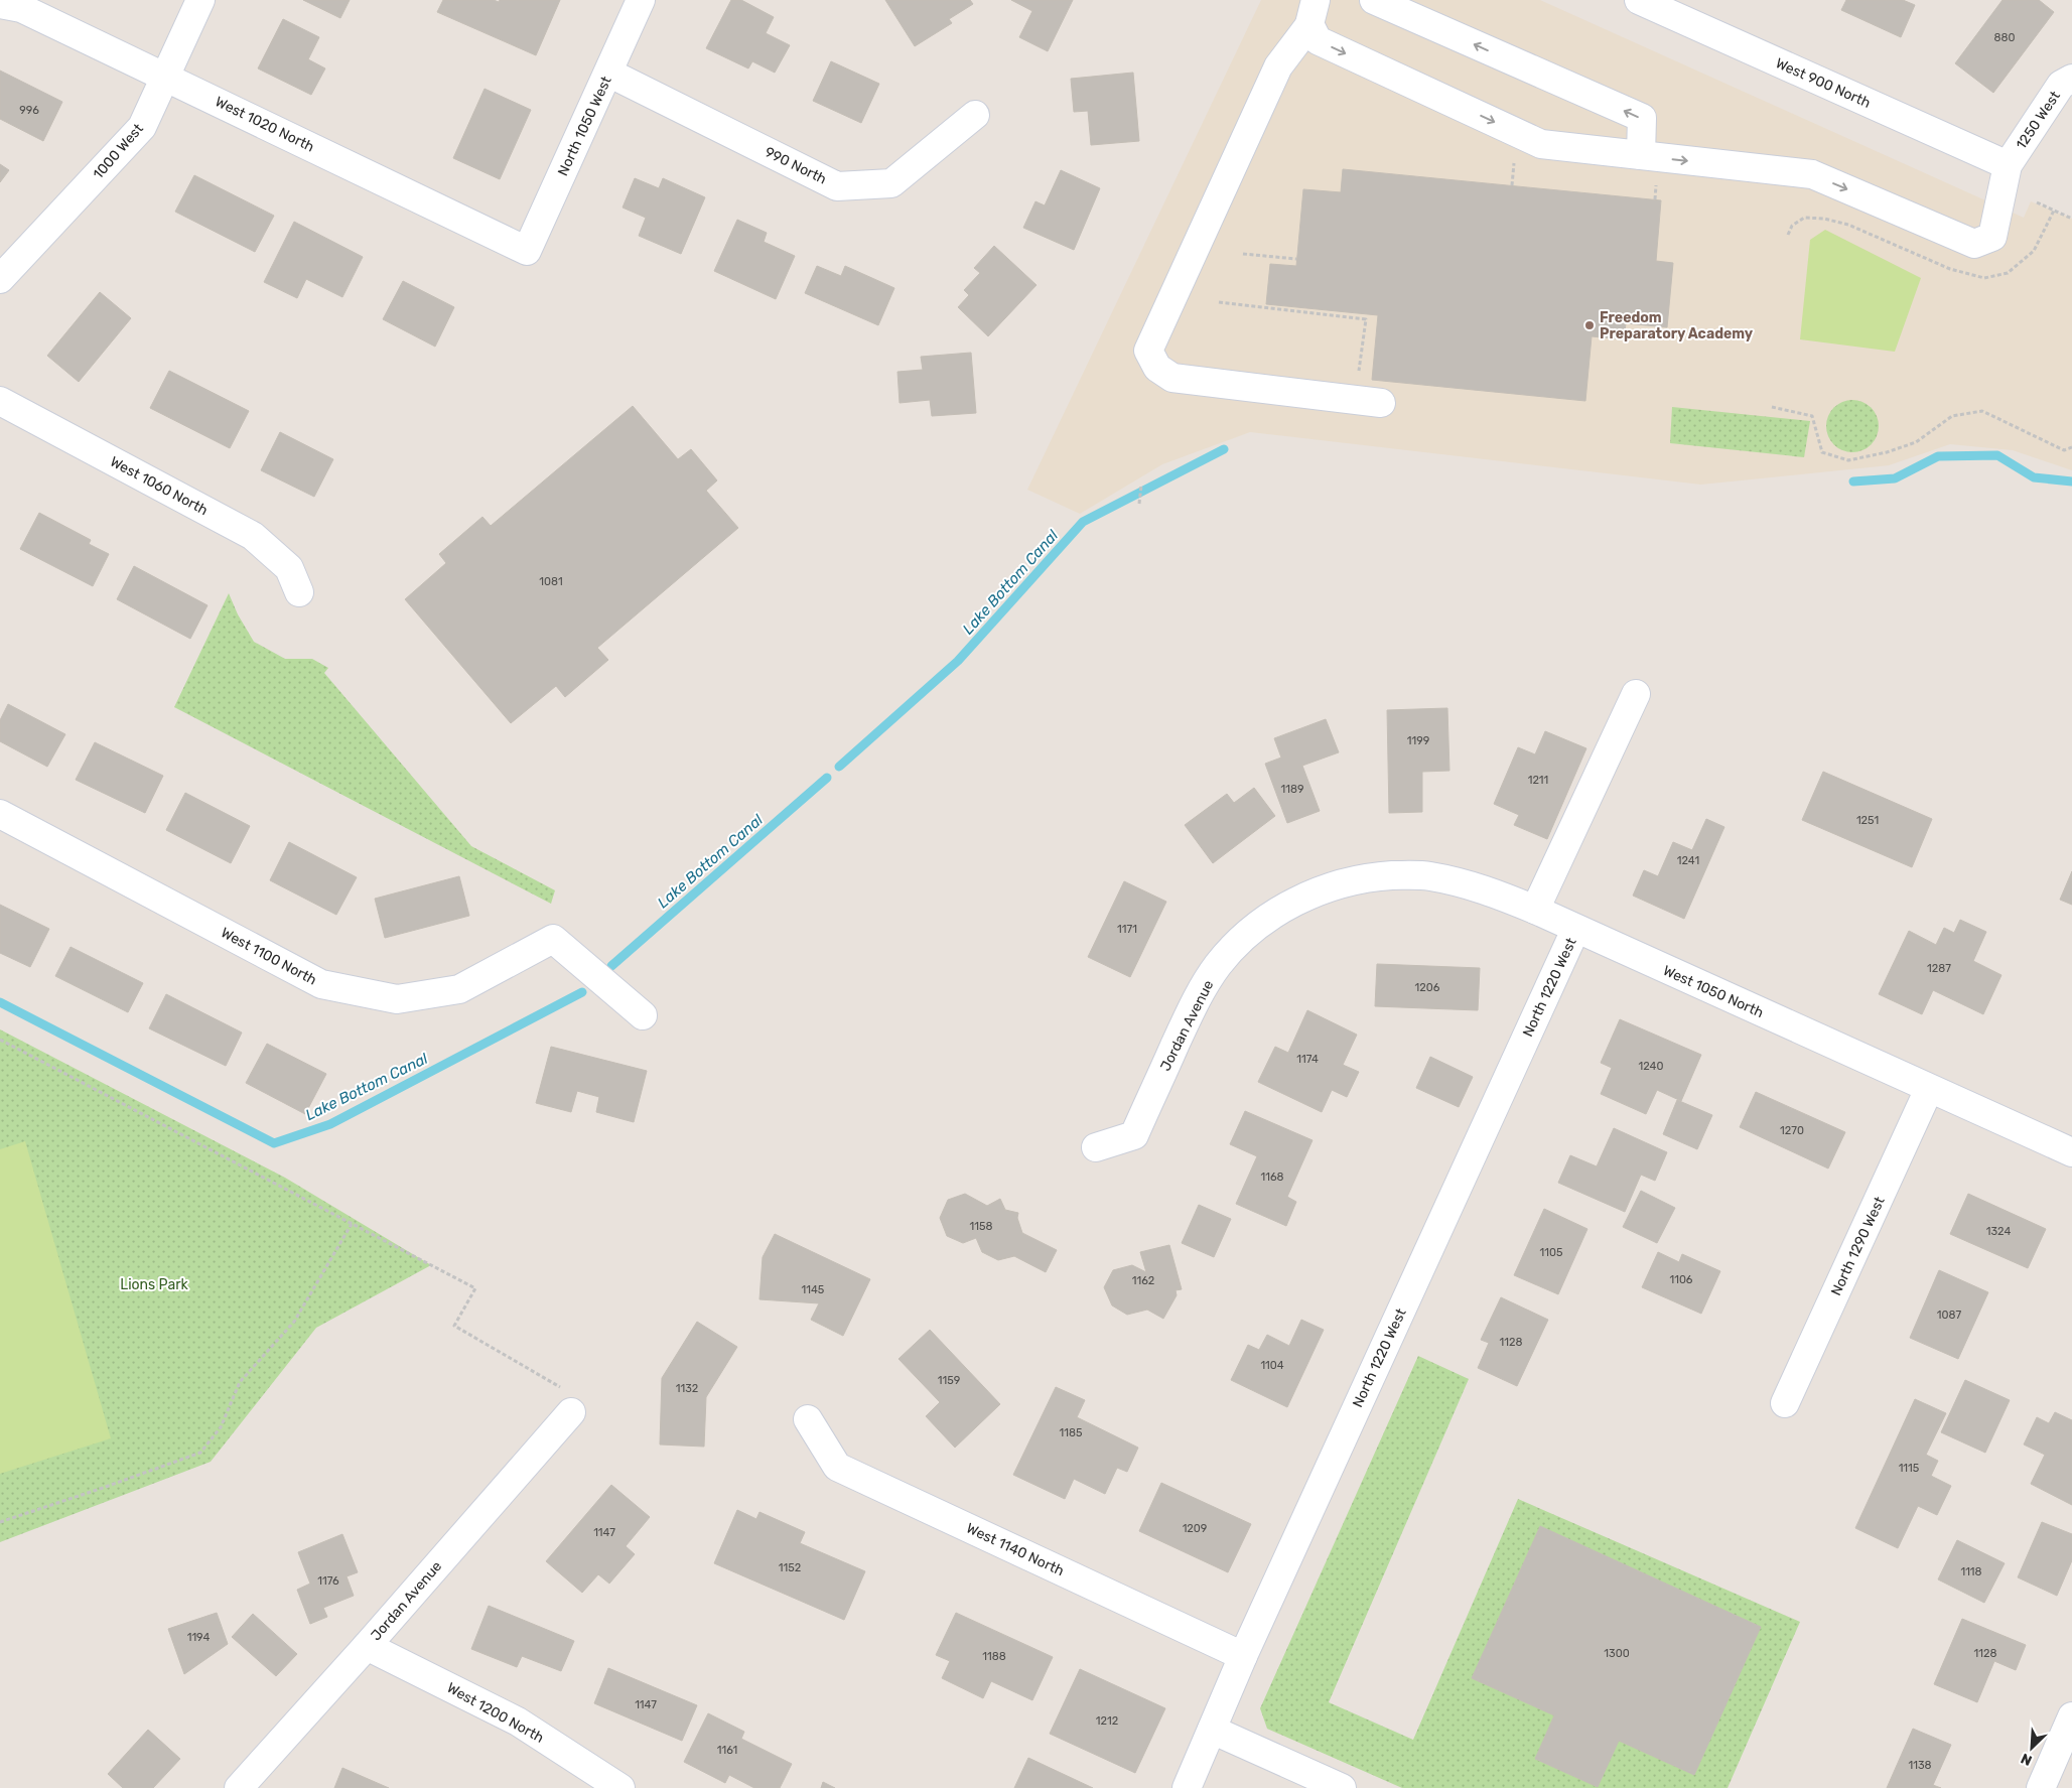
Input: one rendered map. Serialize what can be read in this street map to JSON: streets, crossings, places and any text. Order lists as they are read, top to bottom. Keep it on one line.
{"streets":{"street":["West 900 North","1250 West","West 1020 North","North 1050 West","1000 West","990 North","West 1060 North","West 1100 North","North 1220 West","West 1050 North","Jordan Avenue","North 1290 West","West 1140 North","West 1200 North"]},"crossings":[["West 900 North","1250 West"],["West 1020 North","North 1050 West"],["West 1020 North","1000 West"],["North 1050 West","990 North"],["North 1220 West","West 1050 North"],["North 1220 West","West 1140 North"],["West 1050 North","Jordan Avenue"],["West 1050 North","North 1290 West"],["Jordan Avenue","West 1200 North"]],"water":["Lake Bottom Canal"],"parks":["Lions Park"],"places":["Freedom Preparatory Academy"],"house_numbers":["880","996","1081","1199","1211","1189","1251","1241","1171","1287","1206","1174","1240","1270","1168","1158","1324","1105","1106","1162","1145","1087","1128","1104","1159","1132","1185","1115","1209","1147","1152","1118","1176","1194","1300","1128","1188","1147","1212","1161","1138"],"north":"bottom left"}
